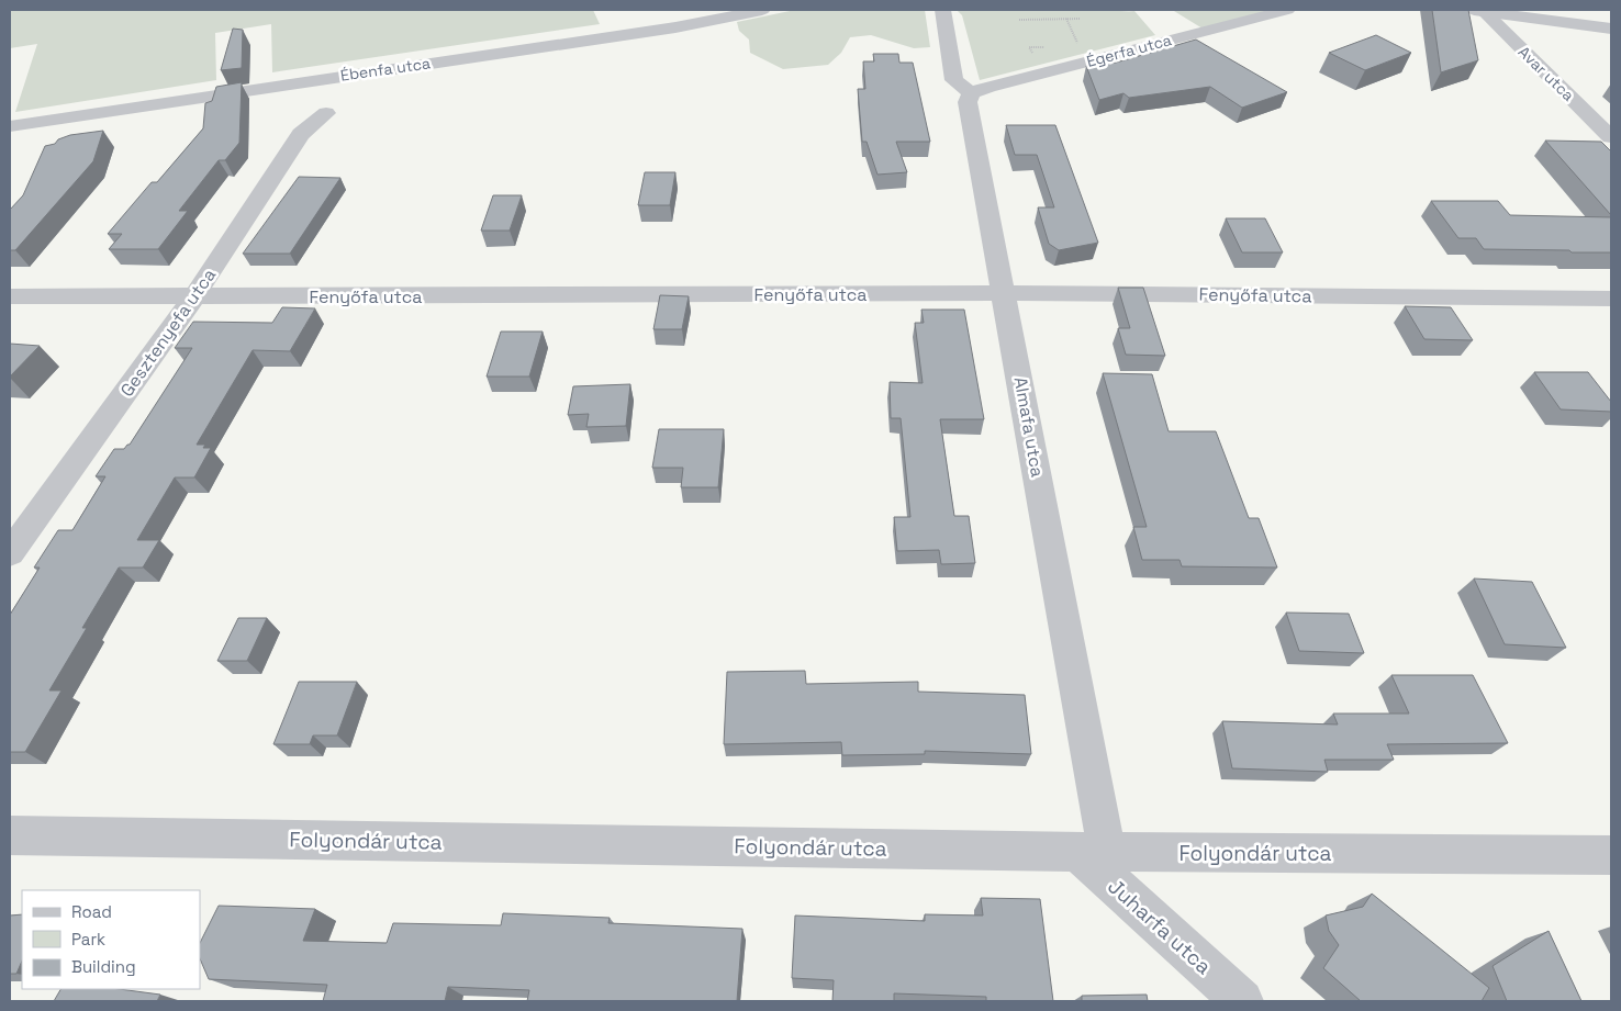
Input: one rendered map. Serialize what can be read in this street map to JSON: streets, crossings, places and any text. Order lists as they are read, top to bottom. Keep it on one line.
{"streets":{"street":["Égerfa utca","Ébenfa utca","Avar utca","Fenyőfa utca","Gesztenyefa utca","Almafa utca","Folyondár utca","Juharfa utca"]},"crossings":[["Égerfa utca","Almafa utca"],["Fenyőfa utca","Gesztenyefa utca"],["Fenyőfa utca","Almafa utca"],["Almafa utca","Folyondár utca"],["Almafa utca","Juharfa utca"],["Folyondár utca","Juharfa utca"]],"legend":["Road","Park","Building"]}
